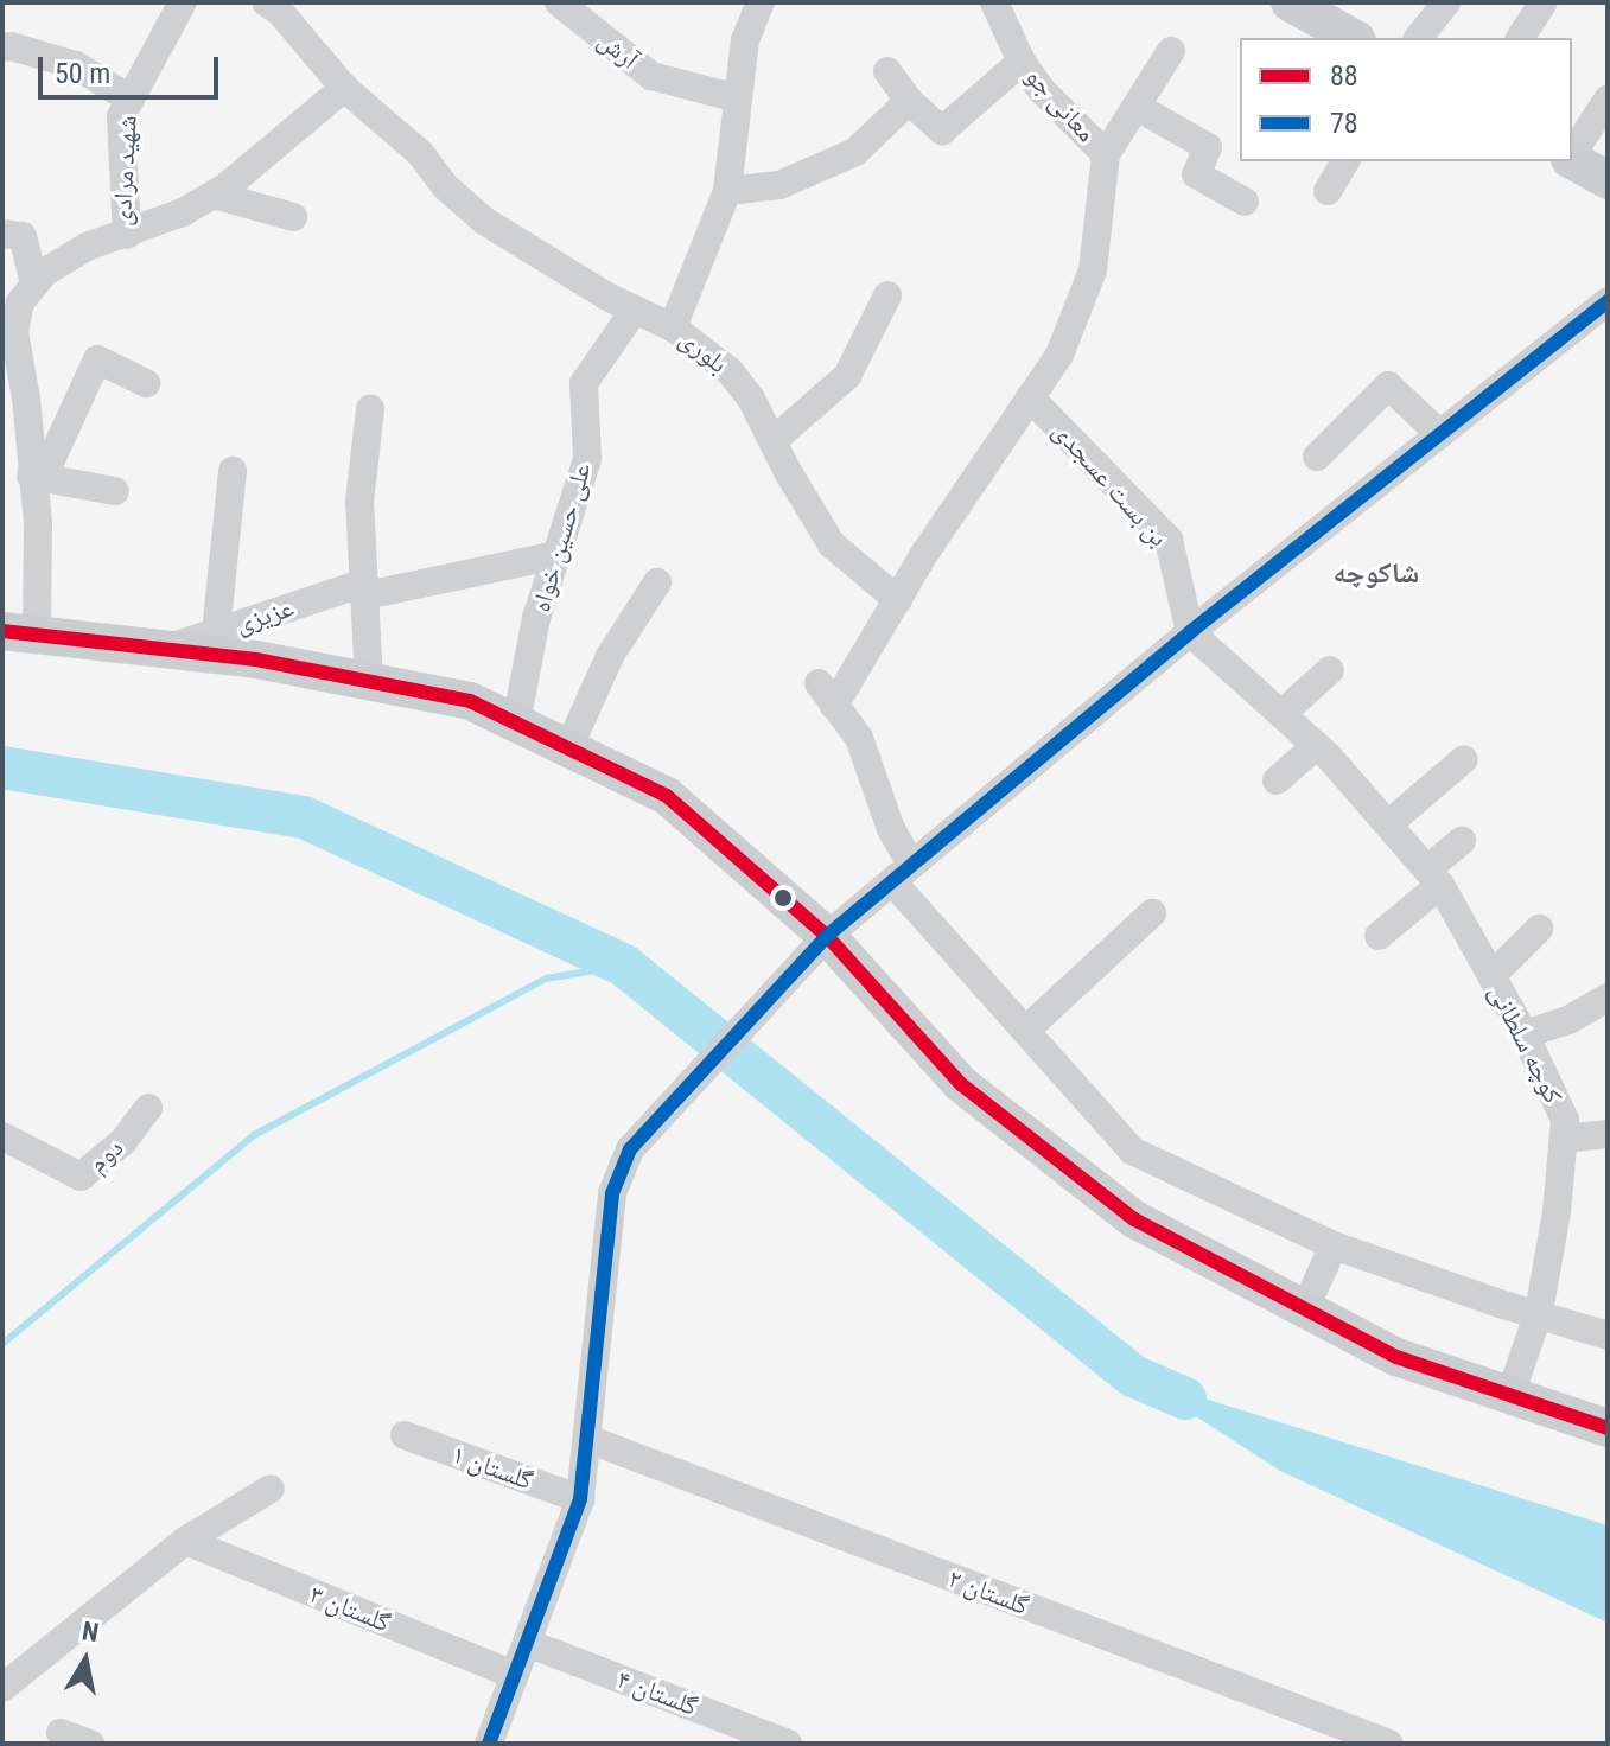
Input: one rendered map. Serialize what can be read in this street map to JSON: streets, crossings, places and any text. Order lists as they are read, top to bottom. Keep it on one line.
{"streets":{"street":["آرش","معانی جو","شهید مرادی","بلوری","بن بست عسجدی","علی حسین خواه","عزیزی","کوچه سلطانی","دوم","گلستان ۱","گلستان ۲","گلستان ۳","گلستان ۴"]},"crossings":[["آرش","بلوری"],["بن بست عسجدی","کوچه سلطانی"],["علی حسین خواه","عزیزی"]],"districts":["شاکوچه"],"lines":["transit line 78","transit line 88"],"legend":["88","78"],"scale_bar":"50 m","north":"top"}
